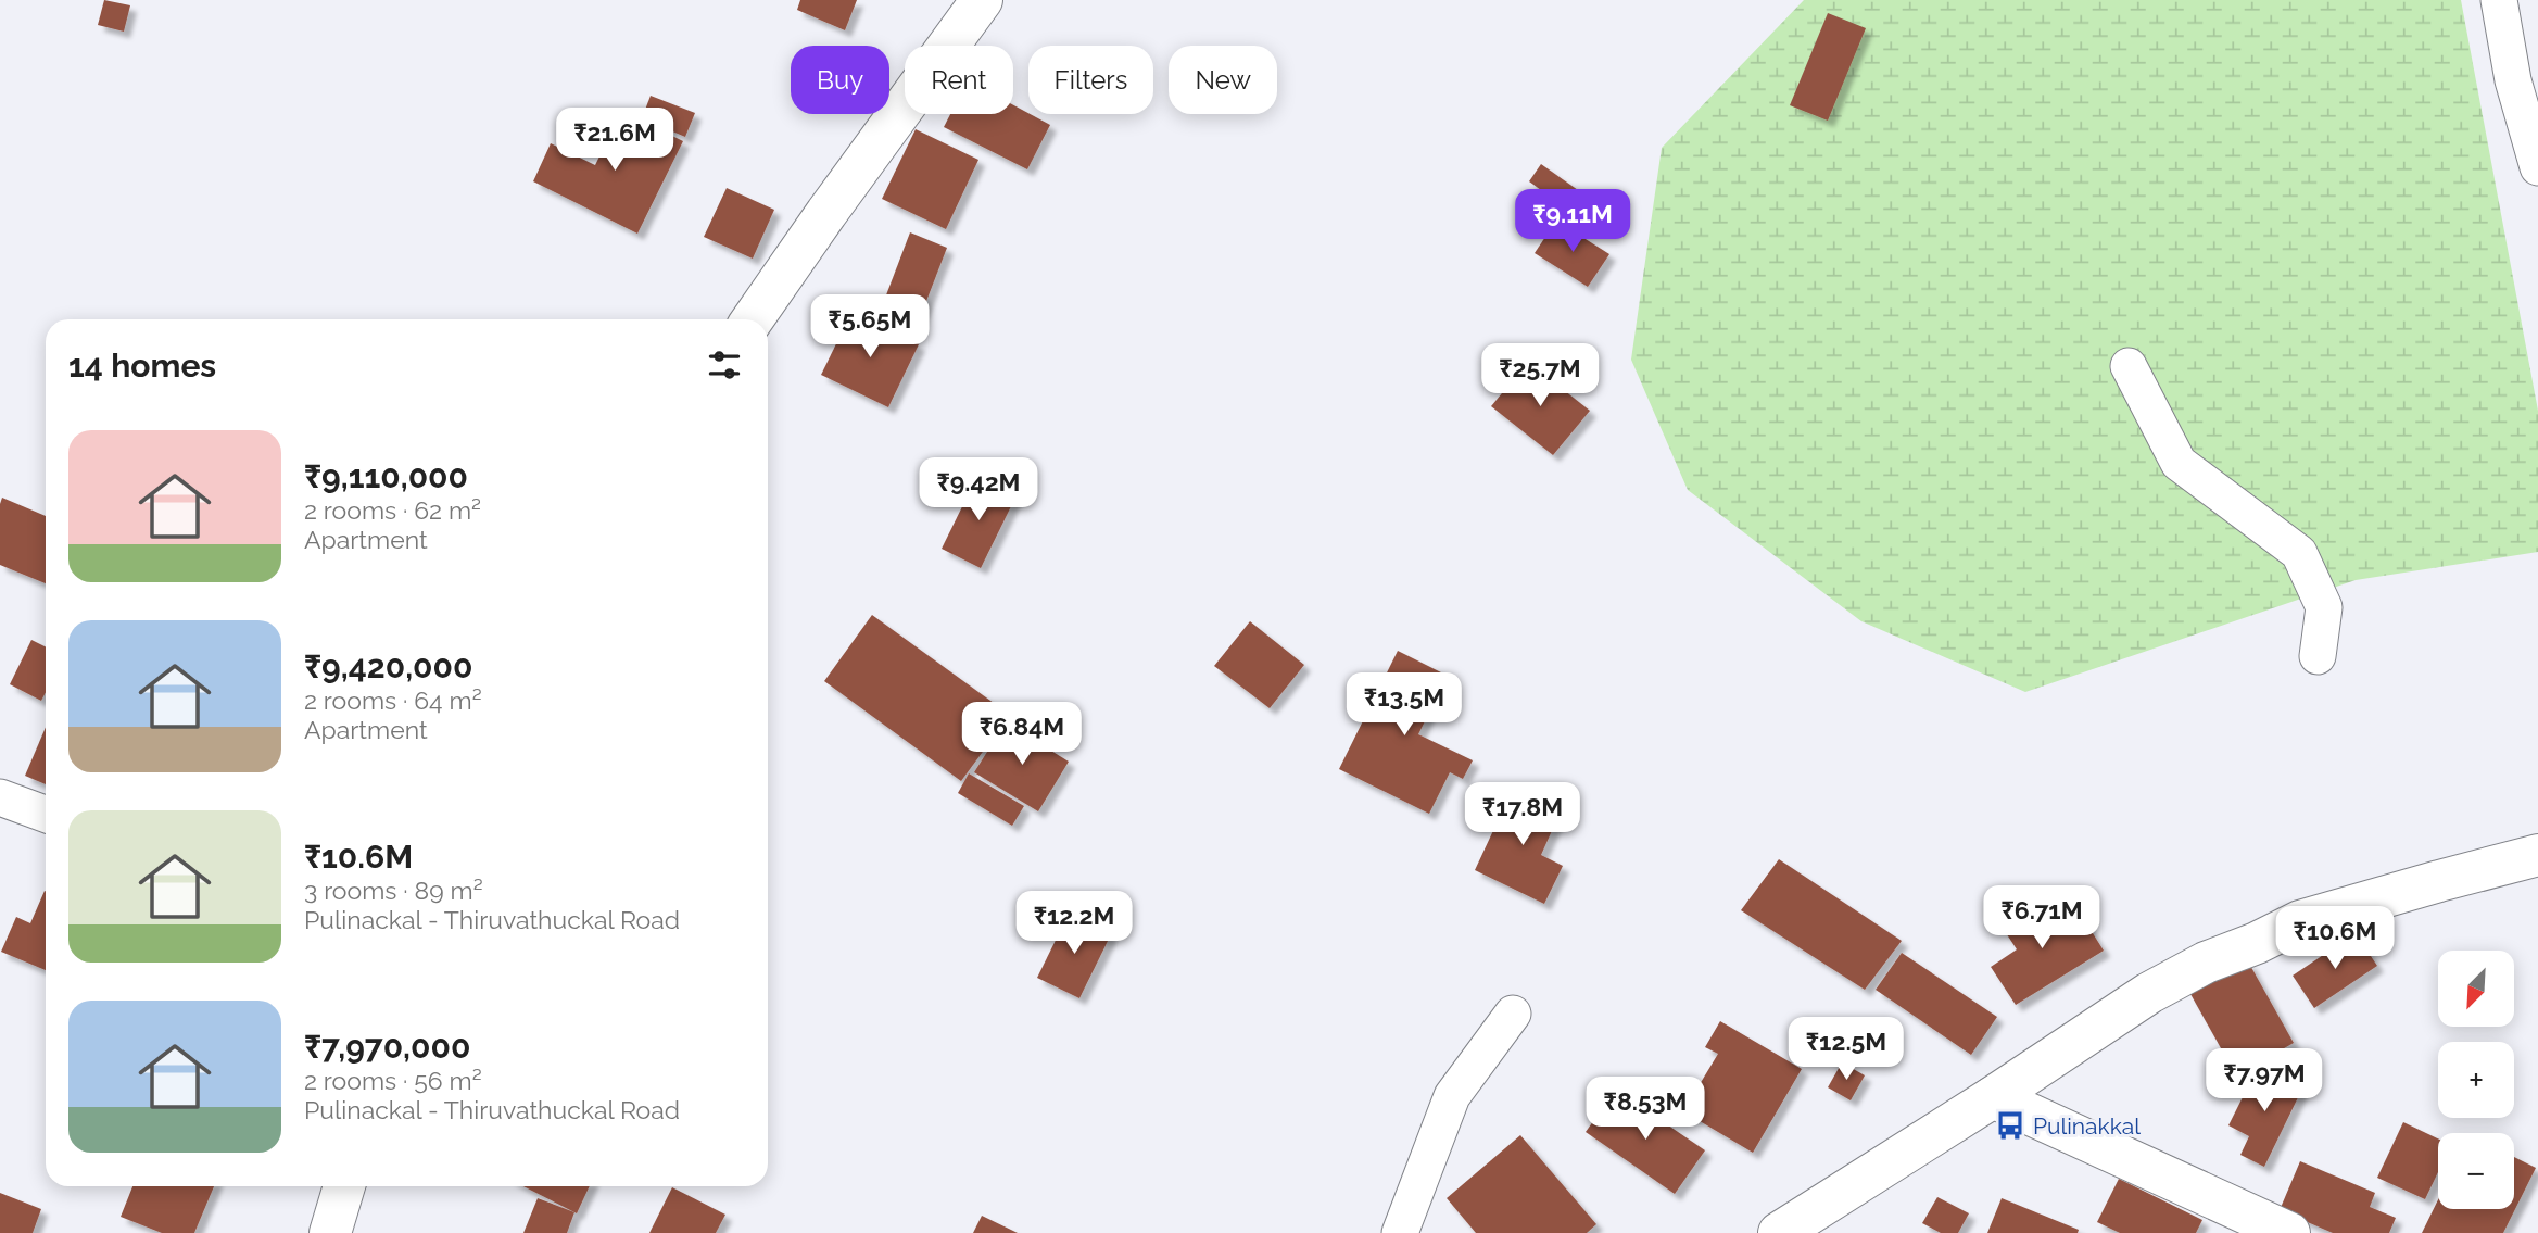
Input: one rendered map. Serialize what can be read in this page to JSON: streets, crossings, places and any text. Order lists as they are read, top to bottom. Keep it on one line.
{"places":{"bus stop":["Pulinakkal"]},"north":"bottom left","page":{"chip":["Buy","Rent","Filters","New"],"price":["₹21.6M","₹9.11M","₹5.65M","₹25.7M","₹9.42M","₹13.5M","₹6.84M","₹17.8M","₹6.71M","₹12.2M","₹10.6M","₹12.5M","₹7.97M","₹8.53M"],"heading":"14 homes","list":[{"name":"₹9,110,000","note":"2 rooms · 62 m² · Apartment"},{"name":"₹9,420,000","note":"2 rooms · 64 m² · Apartment"},{"name":"₹10.6M","note":"3 rooms · 89 m² · Pulinackal - Thiruvathuckal Road"},{"name":"₹7,970,000","note":"2 rooms · 56 m² · Pulinackal - Thiruvathuckal Road"}],"map_buttons":["+","−"]}}
